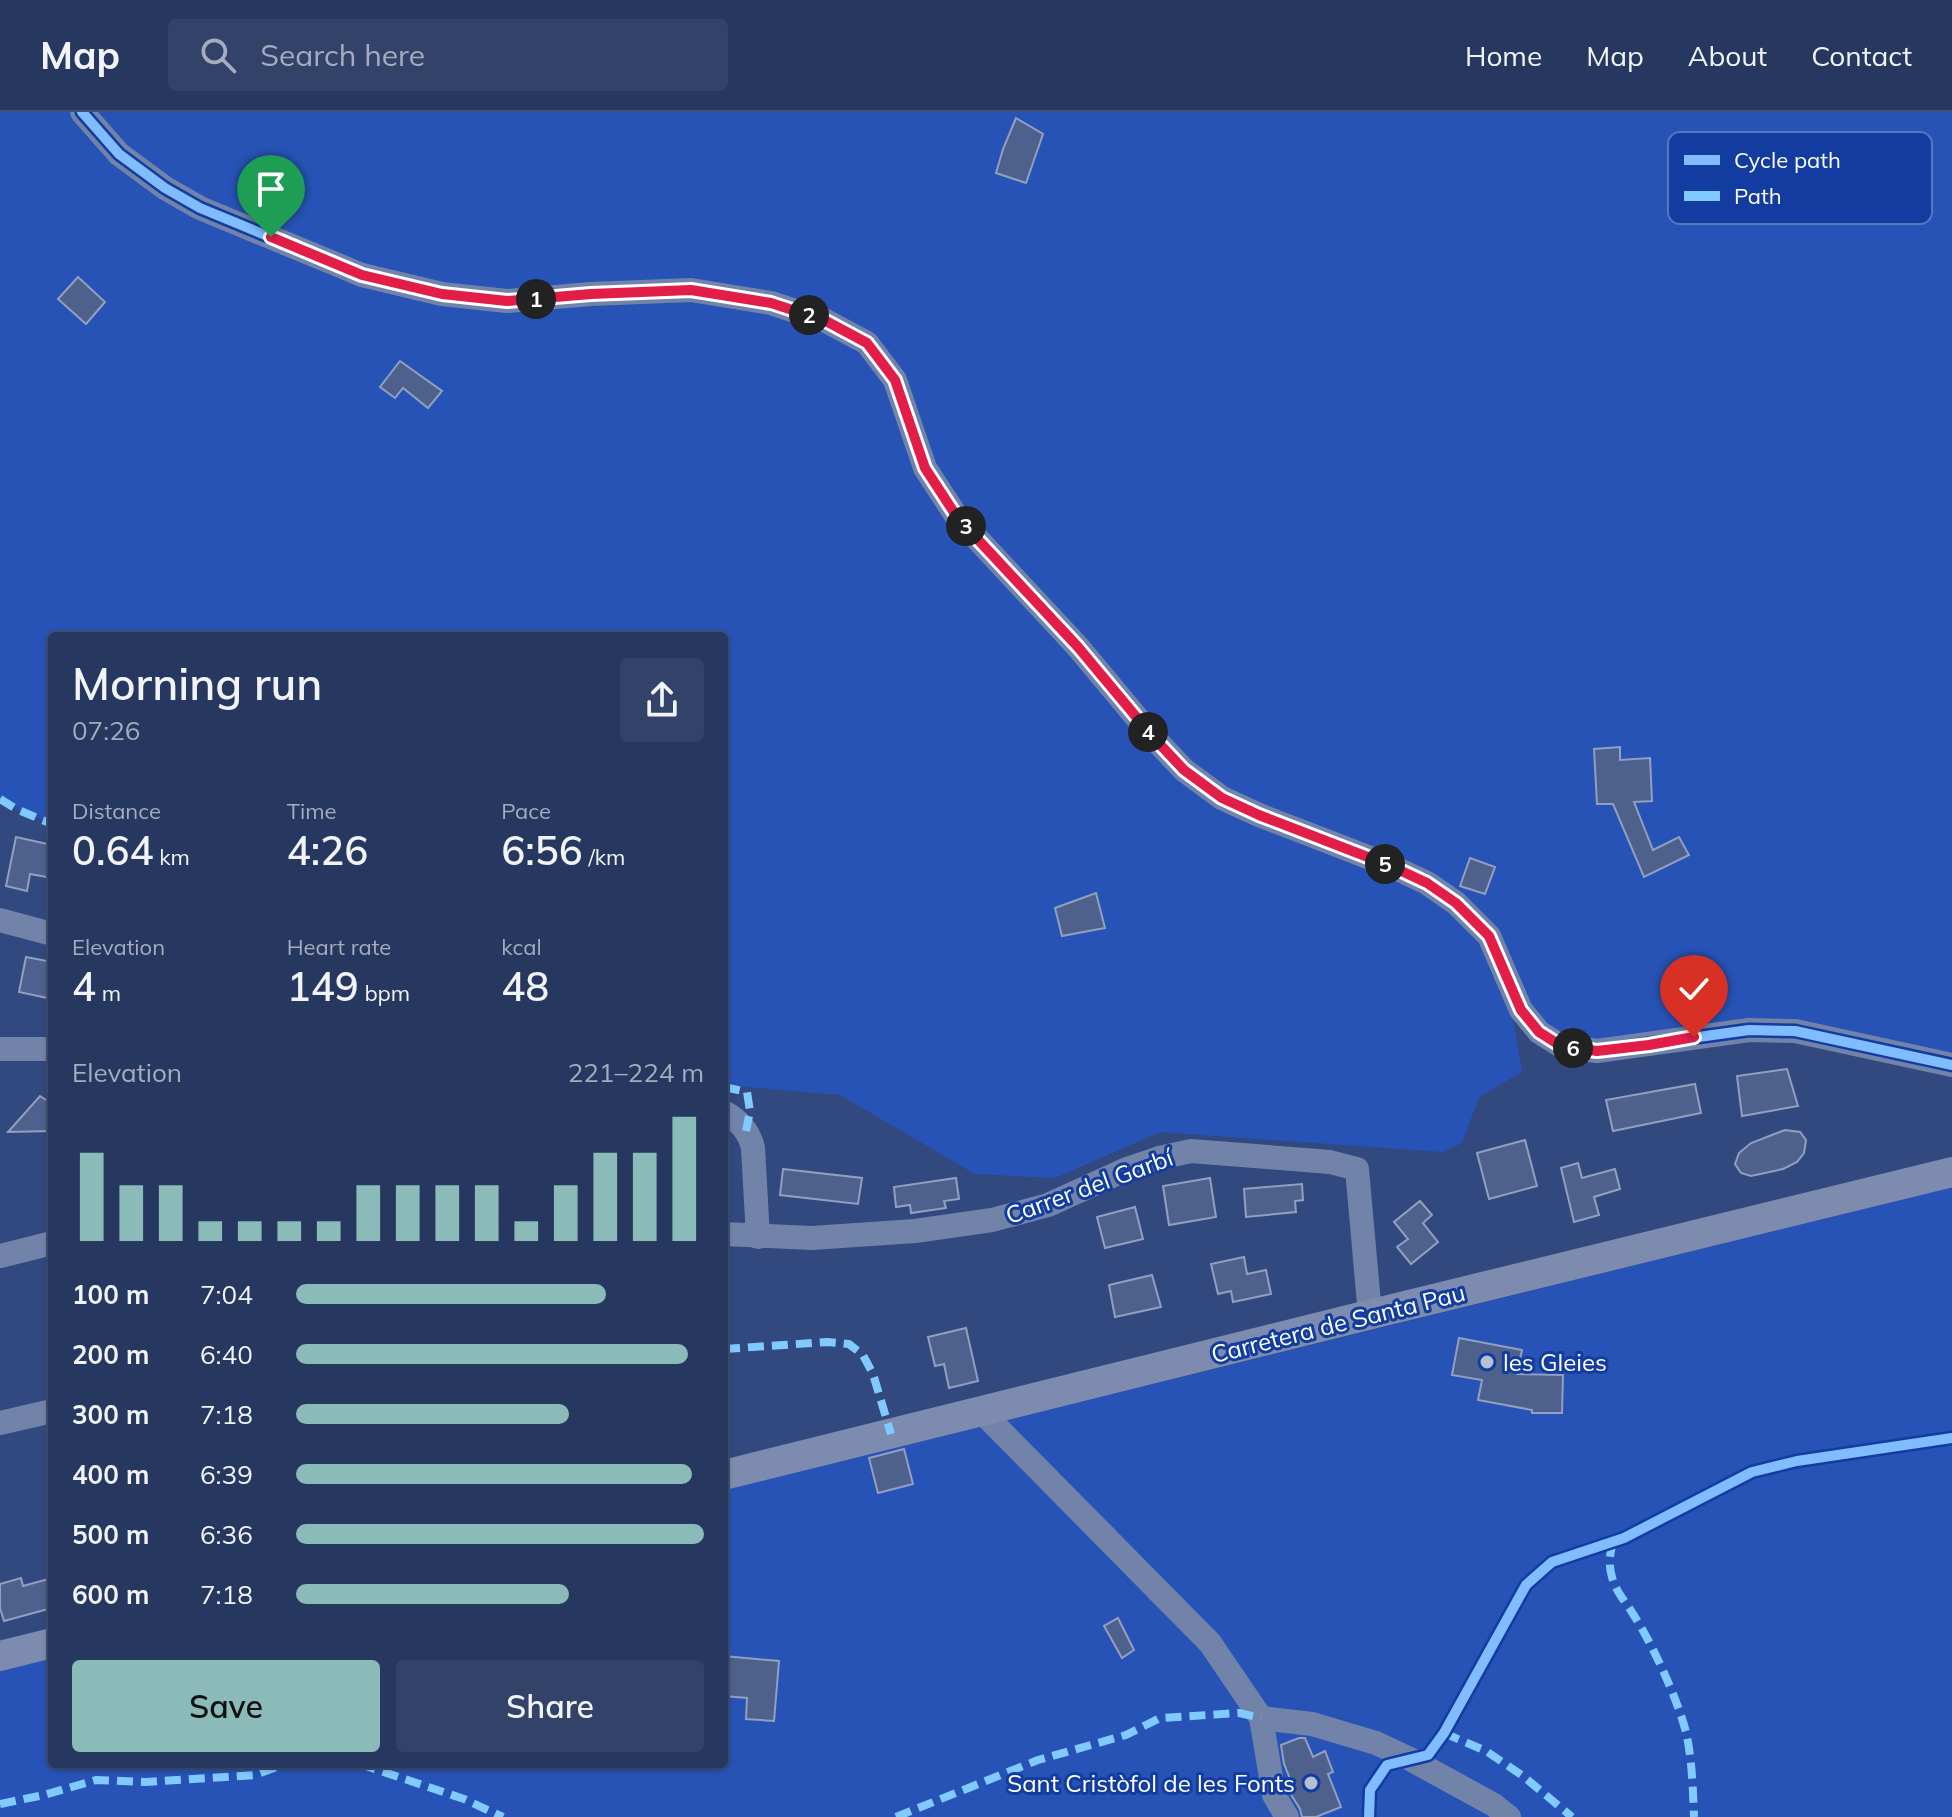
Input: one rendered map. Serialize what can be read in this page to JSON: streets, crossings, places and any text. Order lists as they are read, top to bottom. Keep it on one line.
{"streets":{"main road":["Carretera de Santa Pau"],"street":["Carrer del Garbí"]},"crossings":[["Carrer del Garbí","Carretera de Santa Pau"]],"places":["les Gleies","Sant Cristòfol de les Fonts"],"legend":["Cycle path","Path"],"page":{"header":"Map","search":"Search here","nav":["Home","Map","About","Contact"],"pins":["1","2","3","4","5","6"],"heading":["Morning run","07:26"],"stats":[["Distance","0.64 km"],["Time","4:26"],["Pace","6:56 /km"],["Elevation","4 m"],["Heart rate","149 bpm"],["kcal","48"]],"chart":["Elevation","221–224 m"],"list":[{"name":"100 m","note":"7:04"},{"name":"200 m","note":"6:40"},{"name":"300 m","note":"7:18"},{"name":"400 m","note":"6:39"},{"name":"500 m","note":"6:36"},{"name":"600 m","note":"7:18"}],"buttons":["Save","Share"]}}
